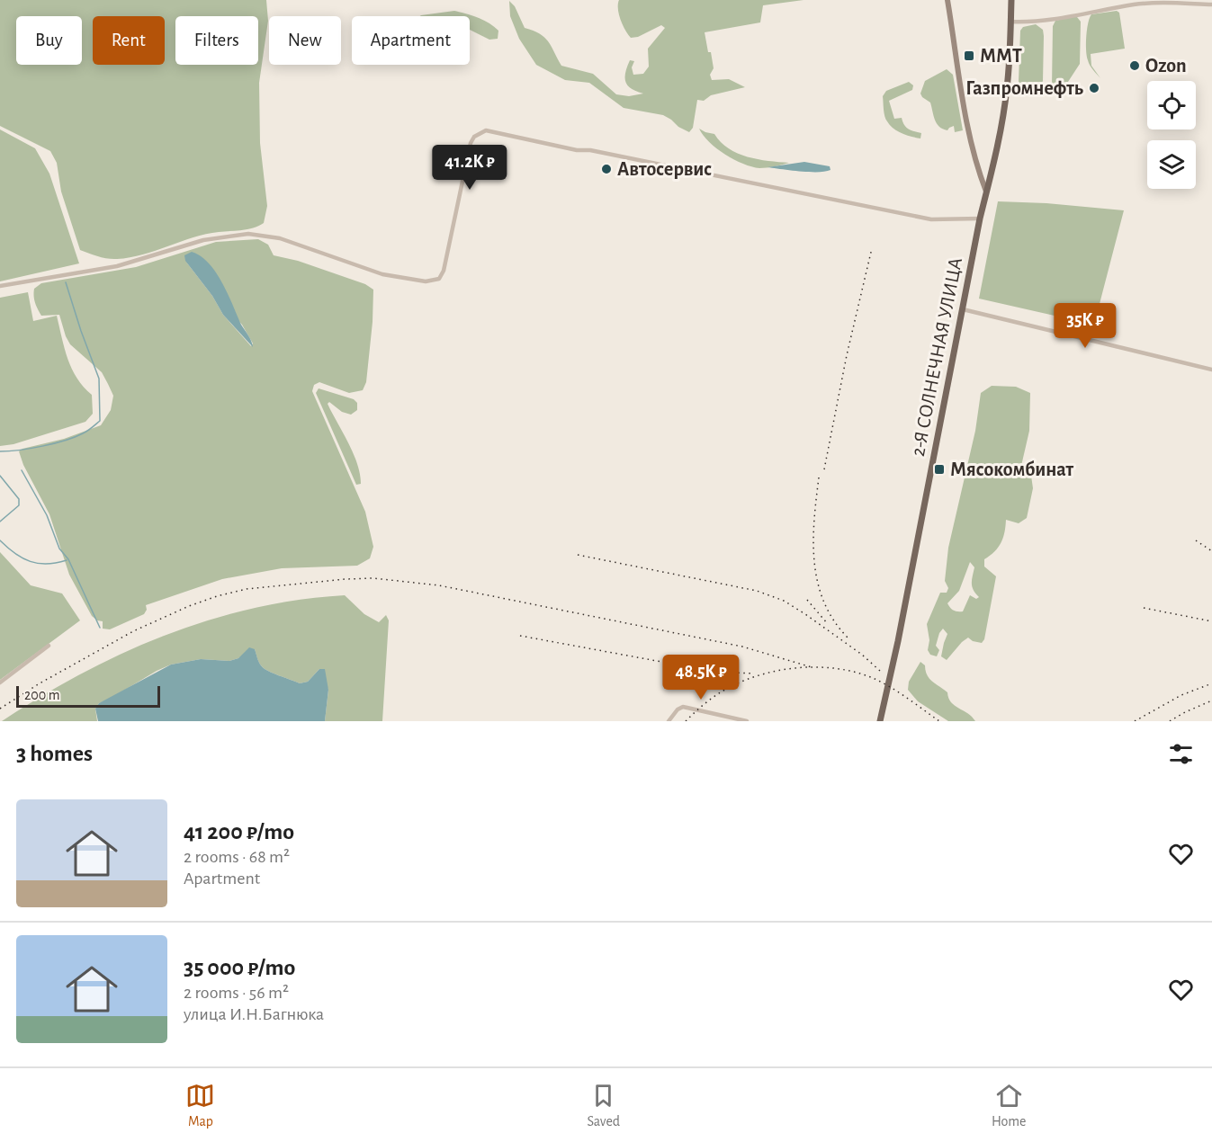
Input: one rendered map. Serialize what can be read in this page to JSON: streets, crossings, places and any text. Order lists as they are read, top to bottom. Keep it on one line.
{"streets":{"main road":["2-Я СОЛНЕЧНАЯ УЛИЦА"]},"places":{"transit":["ММТ","Мясокомбинат"],"other":["Ozon","Газпромнефть","Автосервис"]},"scale_bar":"200 m","page":{"chip":["Buy","Rent","Filters","New","Apartment"],"price":["41.2K ₽","35K ₽","48.5K ₽"],"scale":"200 m","heading":"3 homes","list":[{"name":"41 200 ₽/mo","note":"2 rooms · 68 m² · Apartment"},{"name":"35 000 ₽/mo","note":"2 rooms · 56 m² · улица И.Н.Багнюка"}],"tabs":["Map","Saved","Home"]}}
